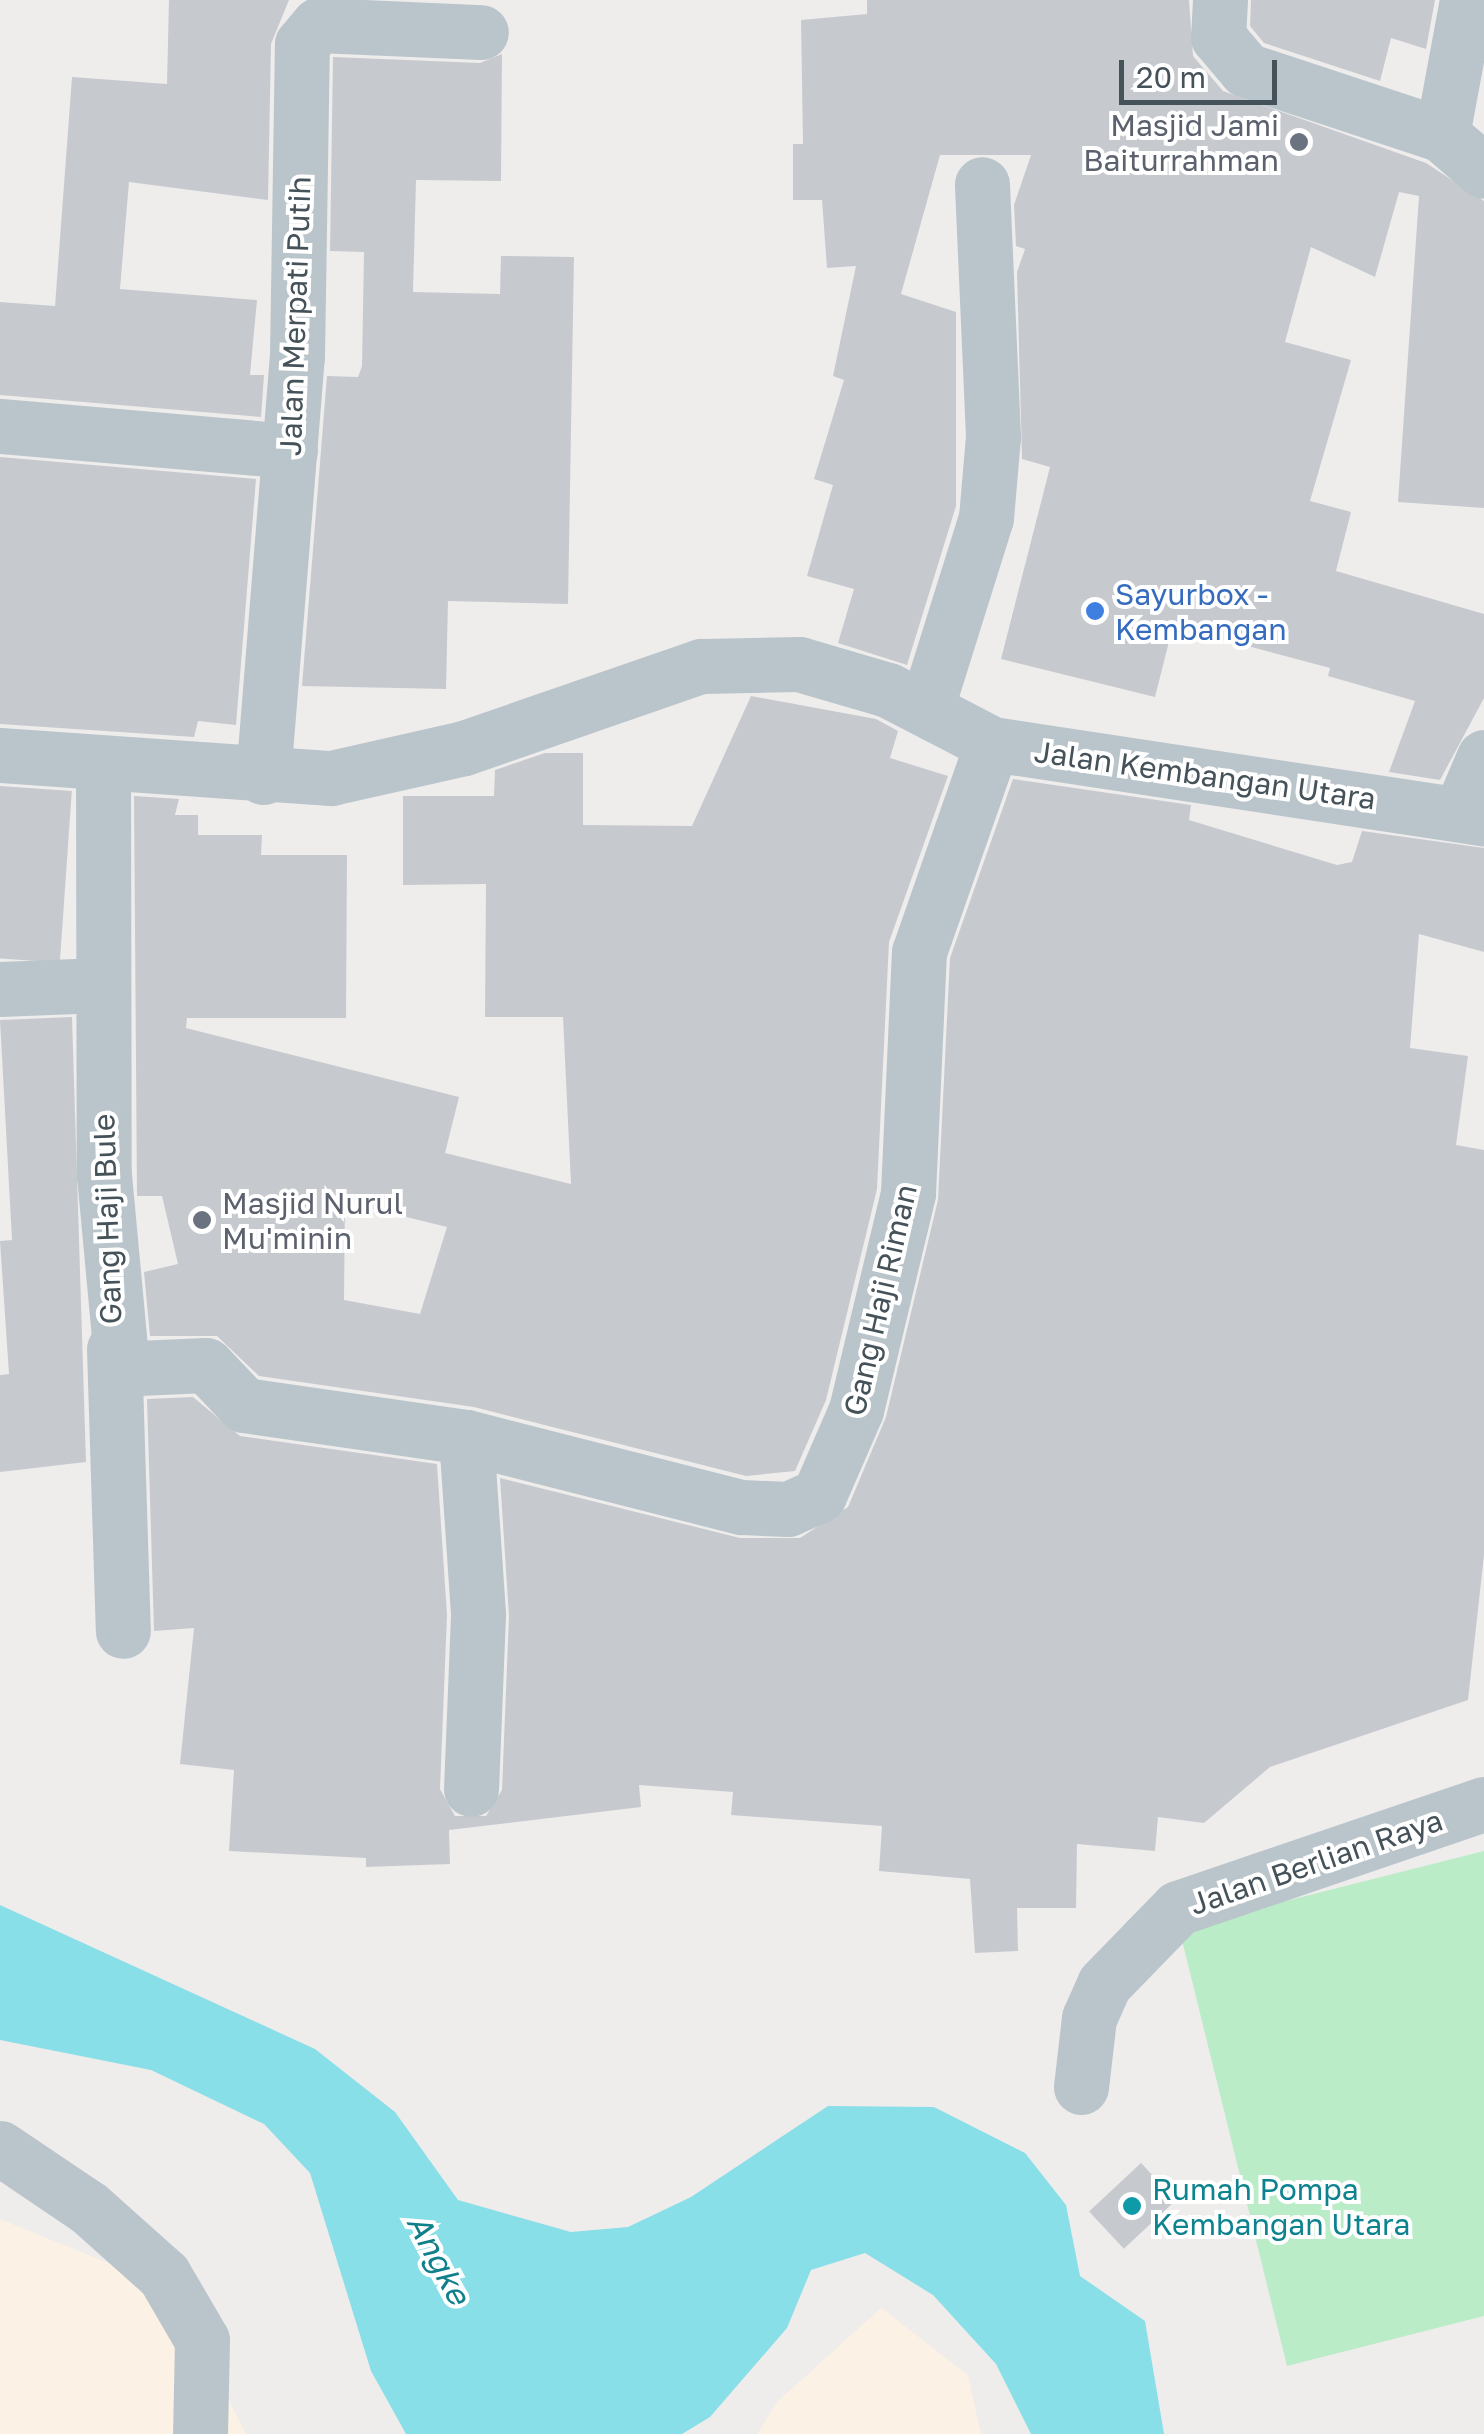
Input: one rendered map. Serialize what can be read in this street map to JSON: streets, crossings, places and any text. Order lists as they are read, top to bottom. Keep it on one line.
{"streets":{"street":["Jalan Merpati Putih","Jalan Kembangan Utara","Gang Haji Bule","Gang Haji Riman","Jalan Berlian Raya"]},"crossings":[["Jalan Merpati Putih","Jalan Kembangan Utara"],["Jalan Kembangan Utara","Gang Haji Bule"],["Jalan Kembangan Utara","Gang Haji Riman"],["Gang Haji Bule","Gang Haji Riman"]],"water":["Angke"],"places":["Masjid Jami Baiturrahman","Sayurbox - Kembangan","Masjid Nurul Mu'minin","Rumah Pompa Kembangan Utara"],"scale_bar":"20 m"}
